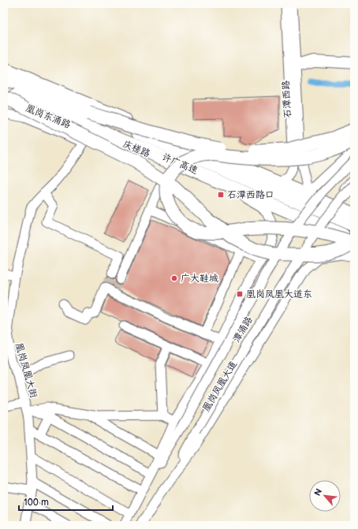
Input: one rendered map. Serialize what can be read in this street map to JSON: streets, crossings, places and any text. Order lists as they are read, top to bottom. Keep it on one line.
{"streets":{"highway":["许广高速"],"main road":["庆槎路"],"street":["石潭西路","凰岗东涌路","潭涌路","凰岗凤凰大街","凰岗凤凰大道"]},"crossings":[["凰岗东涌路","凰岗凤凰大街"],["庆槎路","许广高速"],["庆槎路","凰岗凤凰大街"],["潭涌路","凰岗凤凰大道"]],"places":{"transit":["石潭西路口","凰岗凤凰大道东"],"other":["广大鞋城"]},"scale_bar":"100 m","north":"top left"}
